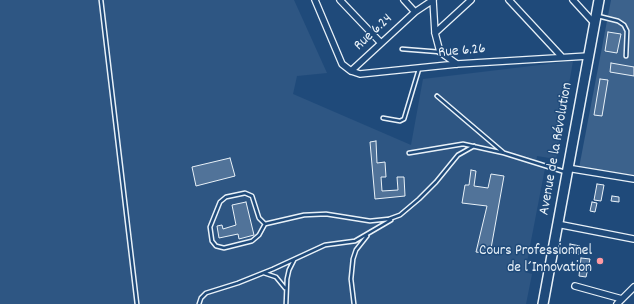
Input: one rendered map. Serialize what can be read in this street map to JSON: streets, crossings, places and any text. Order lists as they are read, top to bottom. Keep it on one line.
{"streets":{"main road":["Avenue de la Révolution"],"street":["Rue 6.24","Rue 6.26"]},"crossings":[["Rue 6.24","Rue 6.26"],["Rue 6.26","Avenue de la Révolution"]],"places":["Cours Professionnel de l´Innovation"]}
